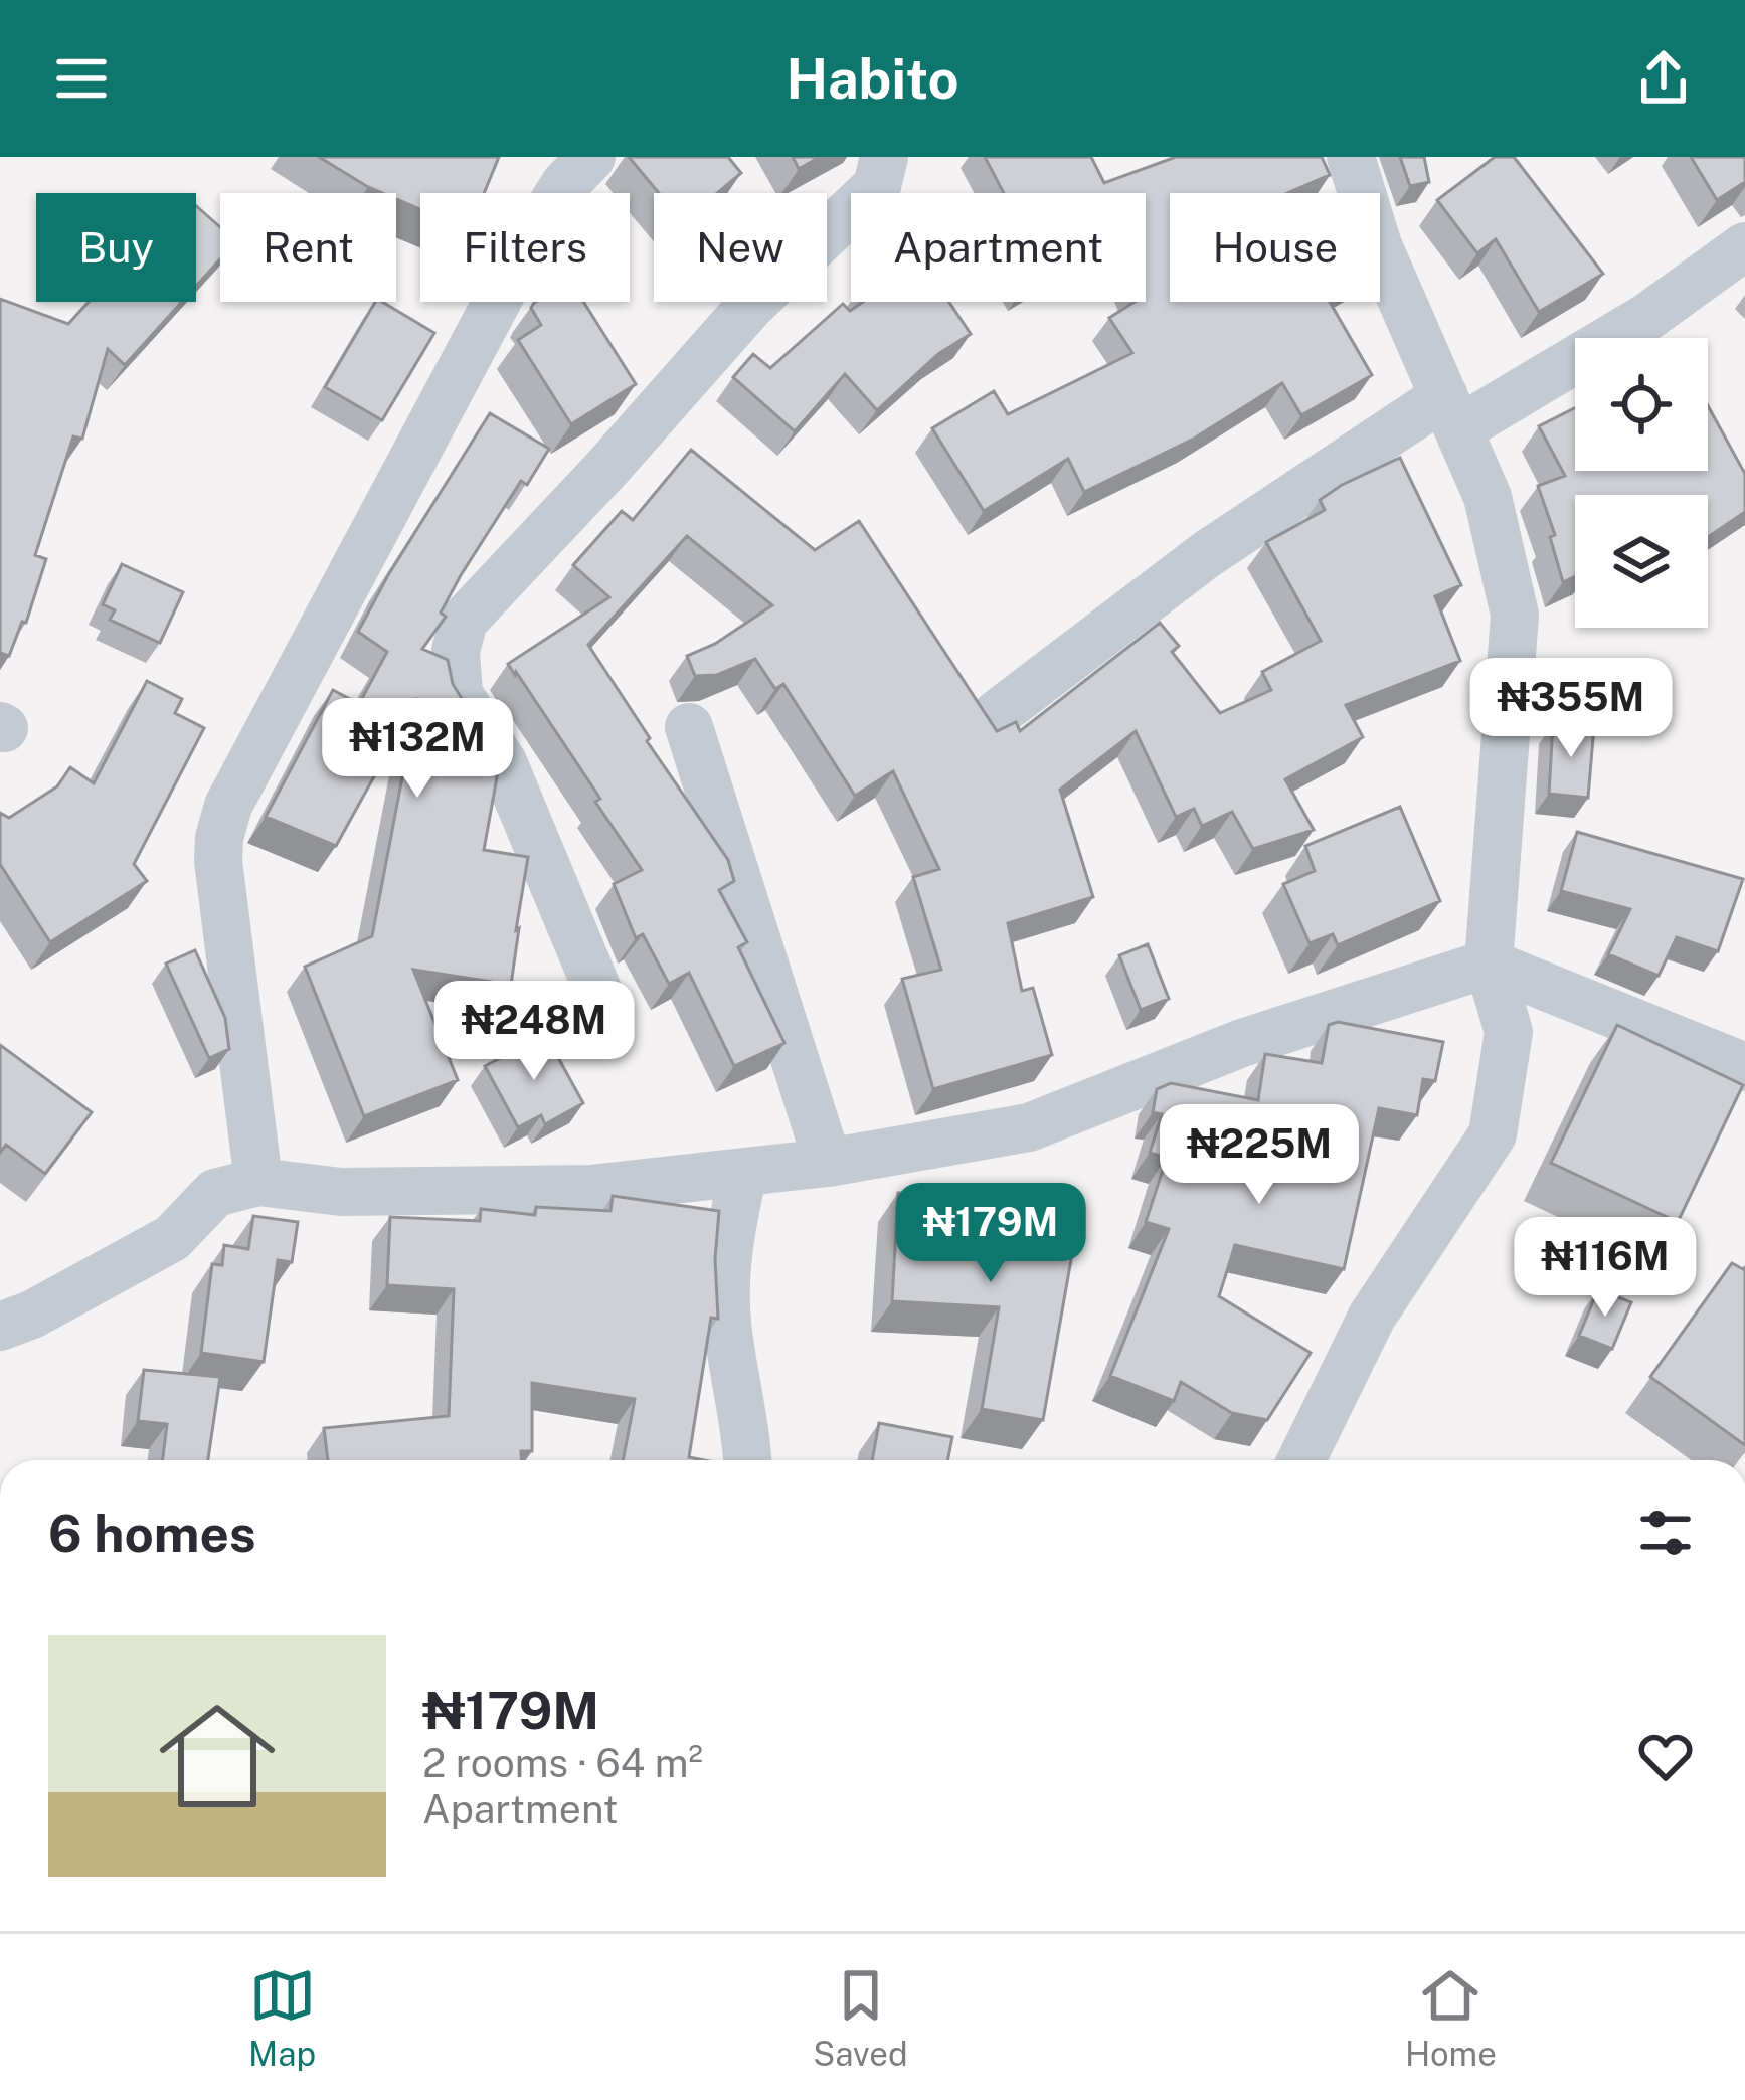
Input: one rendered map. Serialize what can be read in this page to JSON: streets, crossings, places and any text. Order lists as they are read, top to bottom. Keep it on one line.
{"page":{"header":"Habito","chip":["Buy","Rent","Filters","New","Apartment","House"],"price":["₦355M","₦132M","₦248M","₦225M","₦179M","₦116M"],"heading":"6 homes","list":[{"name":"₦179M","note":"2 rooms · 64 m² · Apartment"}],"tabs":["Map","Saved","Home"]}}
